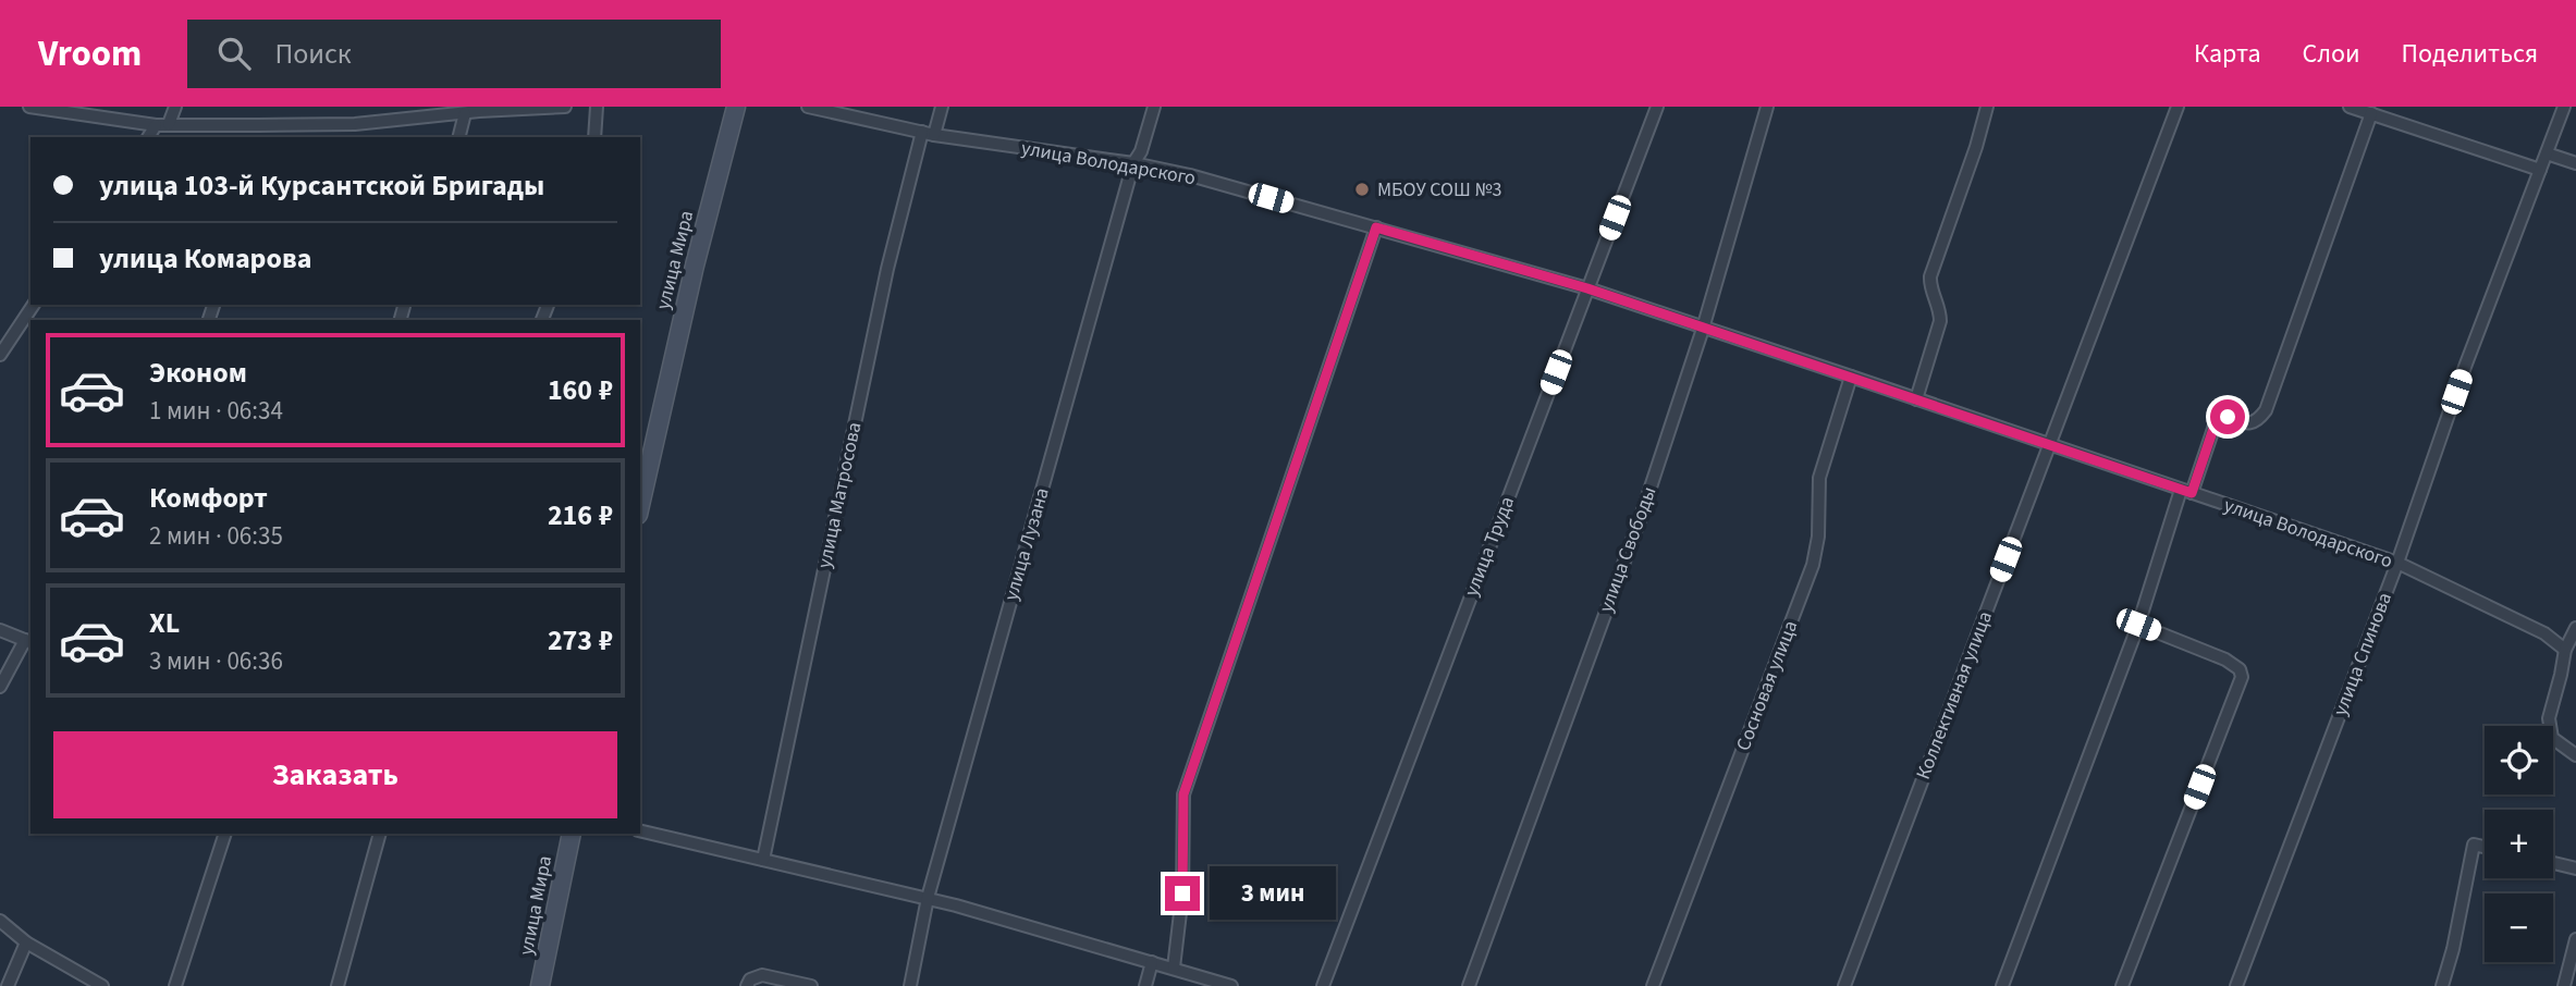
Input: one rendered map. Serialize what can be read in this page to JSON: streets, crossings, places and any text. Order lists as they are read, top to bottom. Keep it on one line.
{"streets":{"main road":["улица Мира"],"street":["улица Володарского","улица Матросова","улица Лузана","улица Труда","улица Свободы","улица Спинова","Сосновая улица","Коллективная улица"]},"crossings":[["улица Володарского","улица Матросова"],["улица Володарского","улица Лузана"],["улица Володарского","улица Труда"],["улица Володарского","улица Свободы"],["улица Володарского","улица Спинова"],["улица Володарского","Сосновая улица"],["улица Володарского","Коллективная улица"]],"places":["МБОУ СОШ №3"],"page":{"header":"Vroom","search":"Поиск","nav":["Карта","Слои","Поделиться"],"banner":["улица 103-й Курсантской Бригады","улица Комарова"],"list":[{"name":"Эконом","note":"1 мин · 06:34","value":"160 ₽"},{"name":"Комфорт","note":"2 мин · 06:35","value":"216 ₽"},{"name":"XL","note":"3 мин · 06:36","value":"273 ₽"}],"buttons":"Заказать","map_buttons":["+","−"],"bubble":"3 мин"}}
